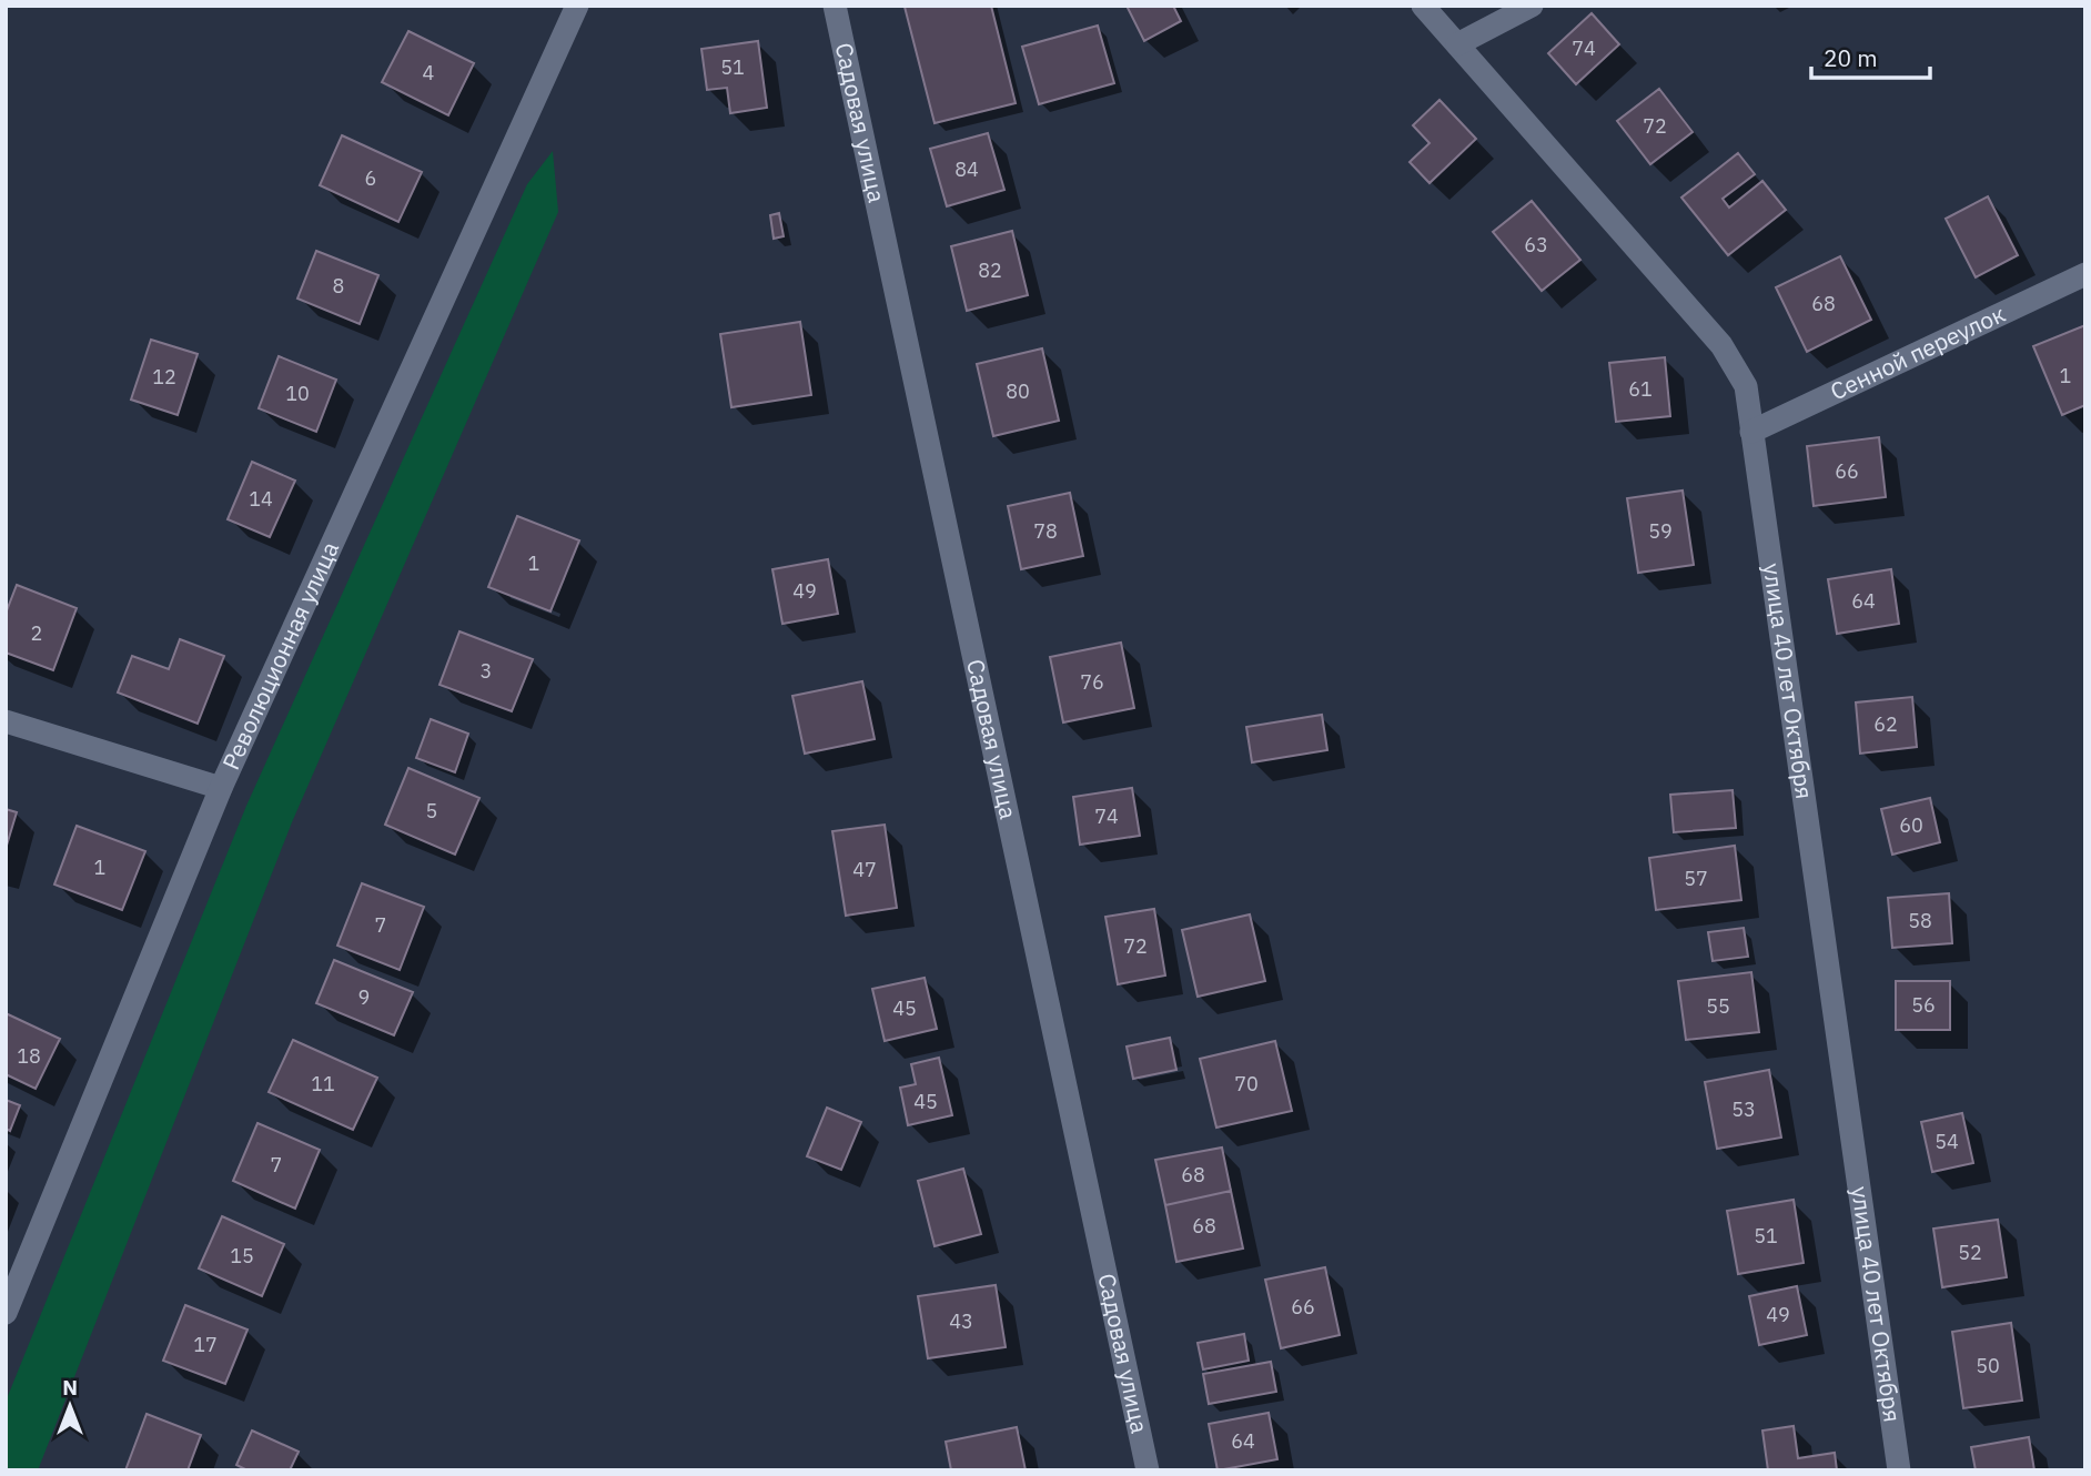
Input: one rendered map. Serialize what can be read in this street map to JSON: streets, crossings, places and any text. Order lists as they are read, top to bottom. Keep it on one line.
{"streets":{"street":["Садовая улица","Сенной переулок","Революционная улица","улица 40 лет Октября"]},"crossings":[["Сенной переулок","улица 40 лет Октября"]],"house_numbers":["74","51","4","72","84","6","63","82","8","68","1","12","61","80","10","66","14","78","59","1","49","64","2","3","76","62","5","74","60","1","47","57","58","7","72","9","56","55","45","18","11","70","45","53","54","7","68","68","51","52","15","66","49","43","17","50","64"],"scale_bar":"20 m","north":"top"}
